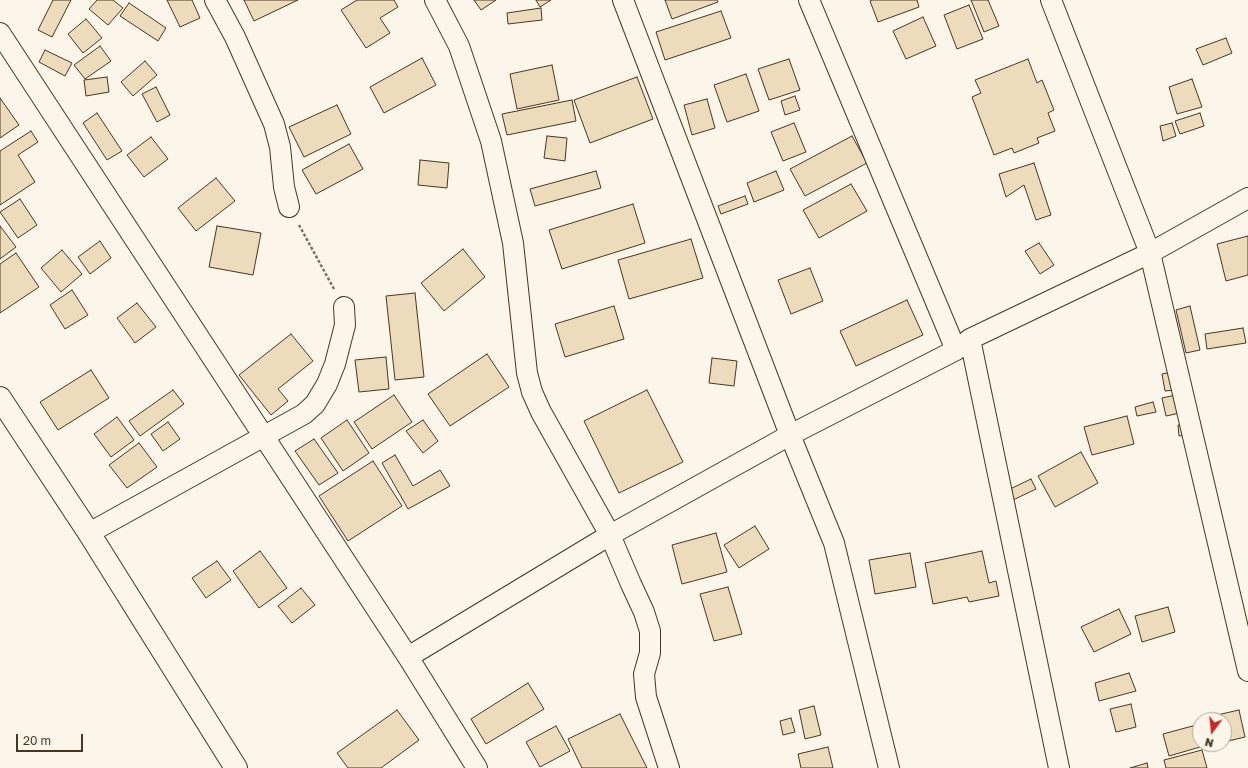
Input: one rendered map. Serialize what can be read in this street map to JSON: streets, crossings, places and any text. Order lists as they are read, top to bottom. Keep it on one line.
{"scale_bar":"20 m","north":"bottom"}
